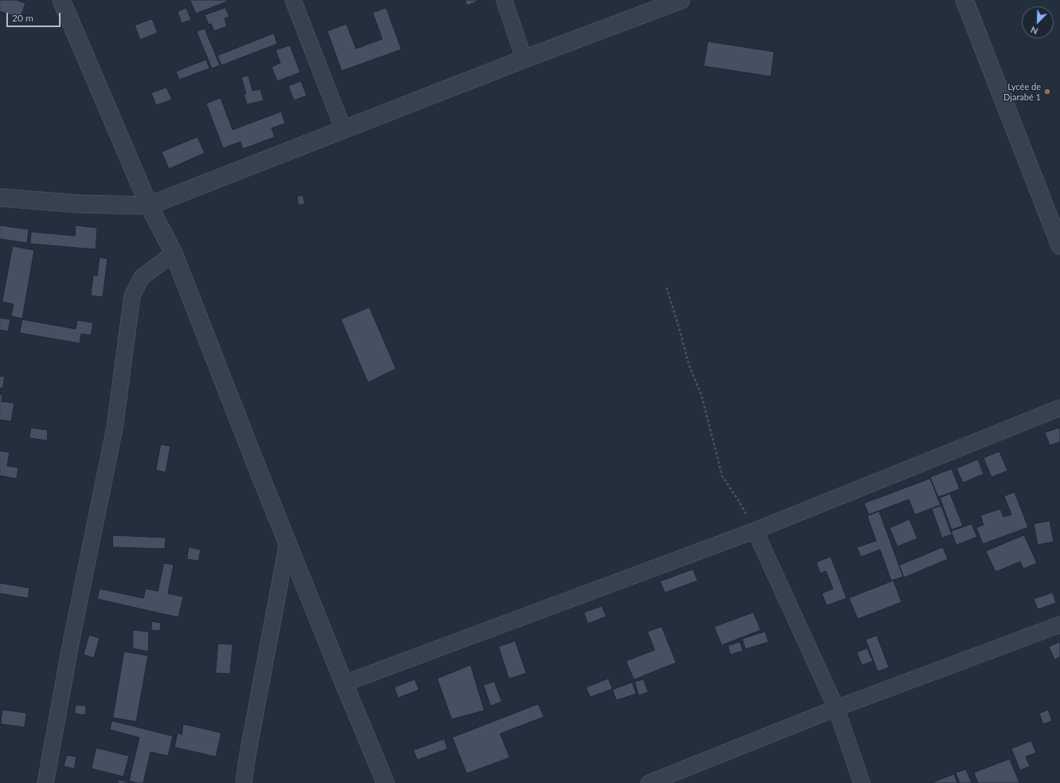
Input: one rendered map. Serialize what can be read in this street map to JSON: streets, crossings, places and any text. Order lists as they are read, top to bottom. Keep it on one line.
{"places":["Lycée de Djarabé 1"],"scale_bar":"20 m","north":"bottom left"}
